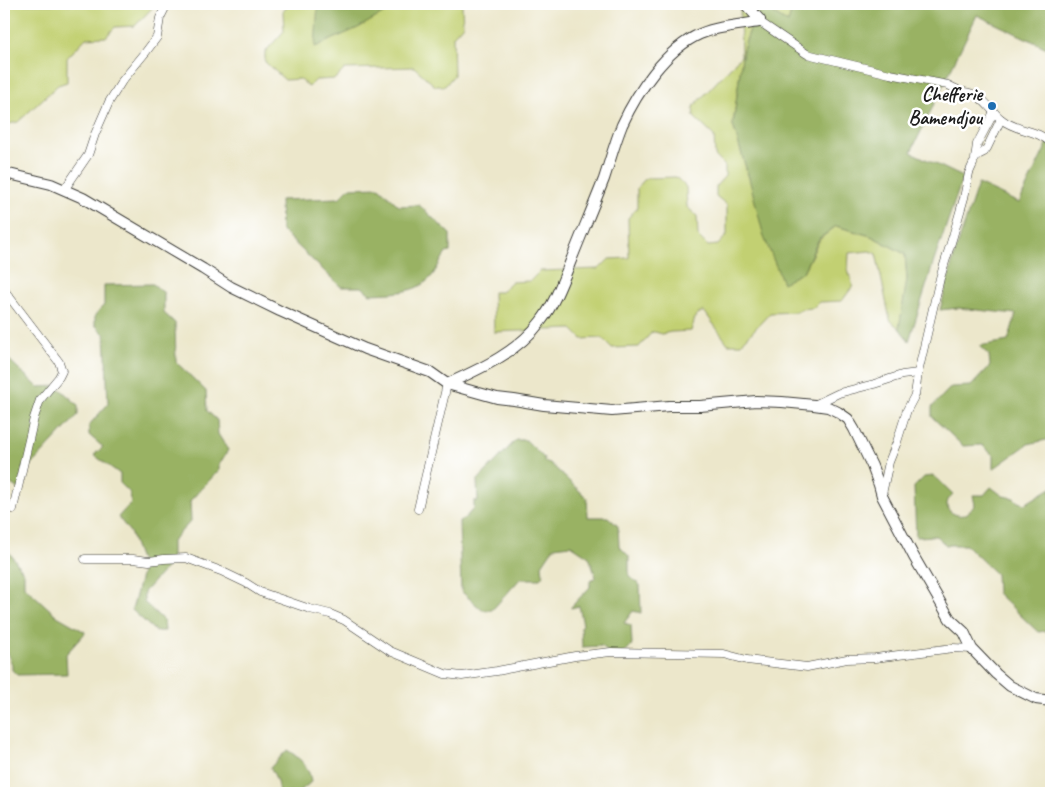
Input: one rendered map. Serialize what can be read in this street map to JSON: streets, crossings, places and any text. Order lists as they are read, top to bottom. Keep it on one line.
{"places":["Chefferie Bamendjou"]}
